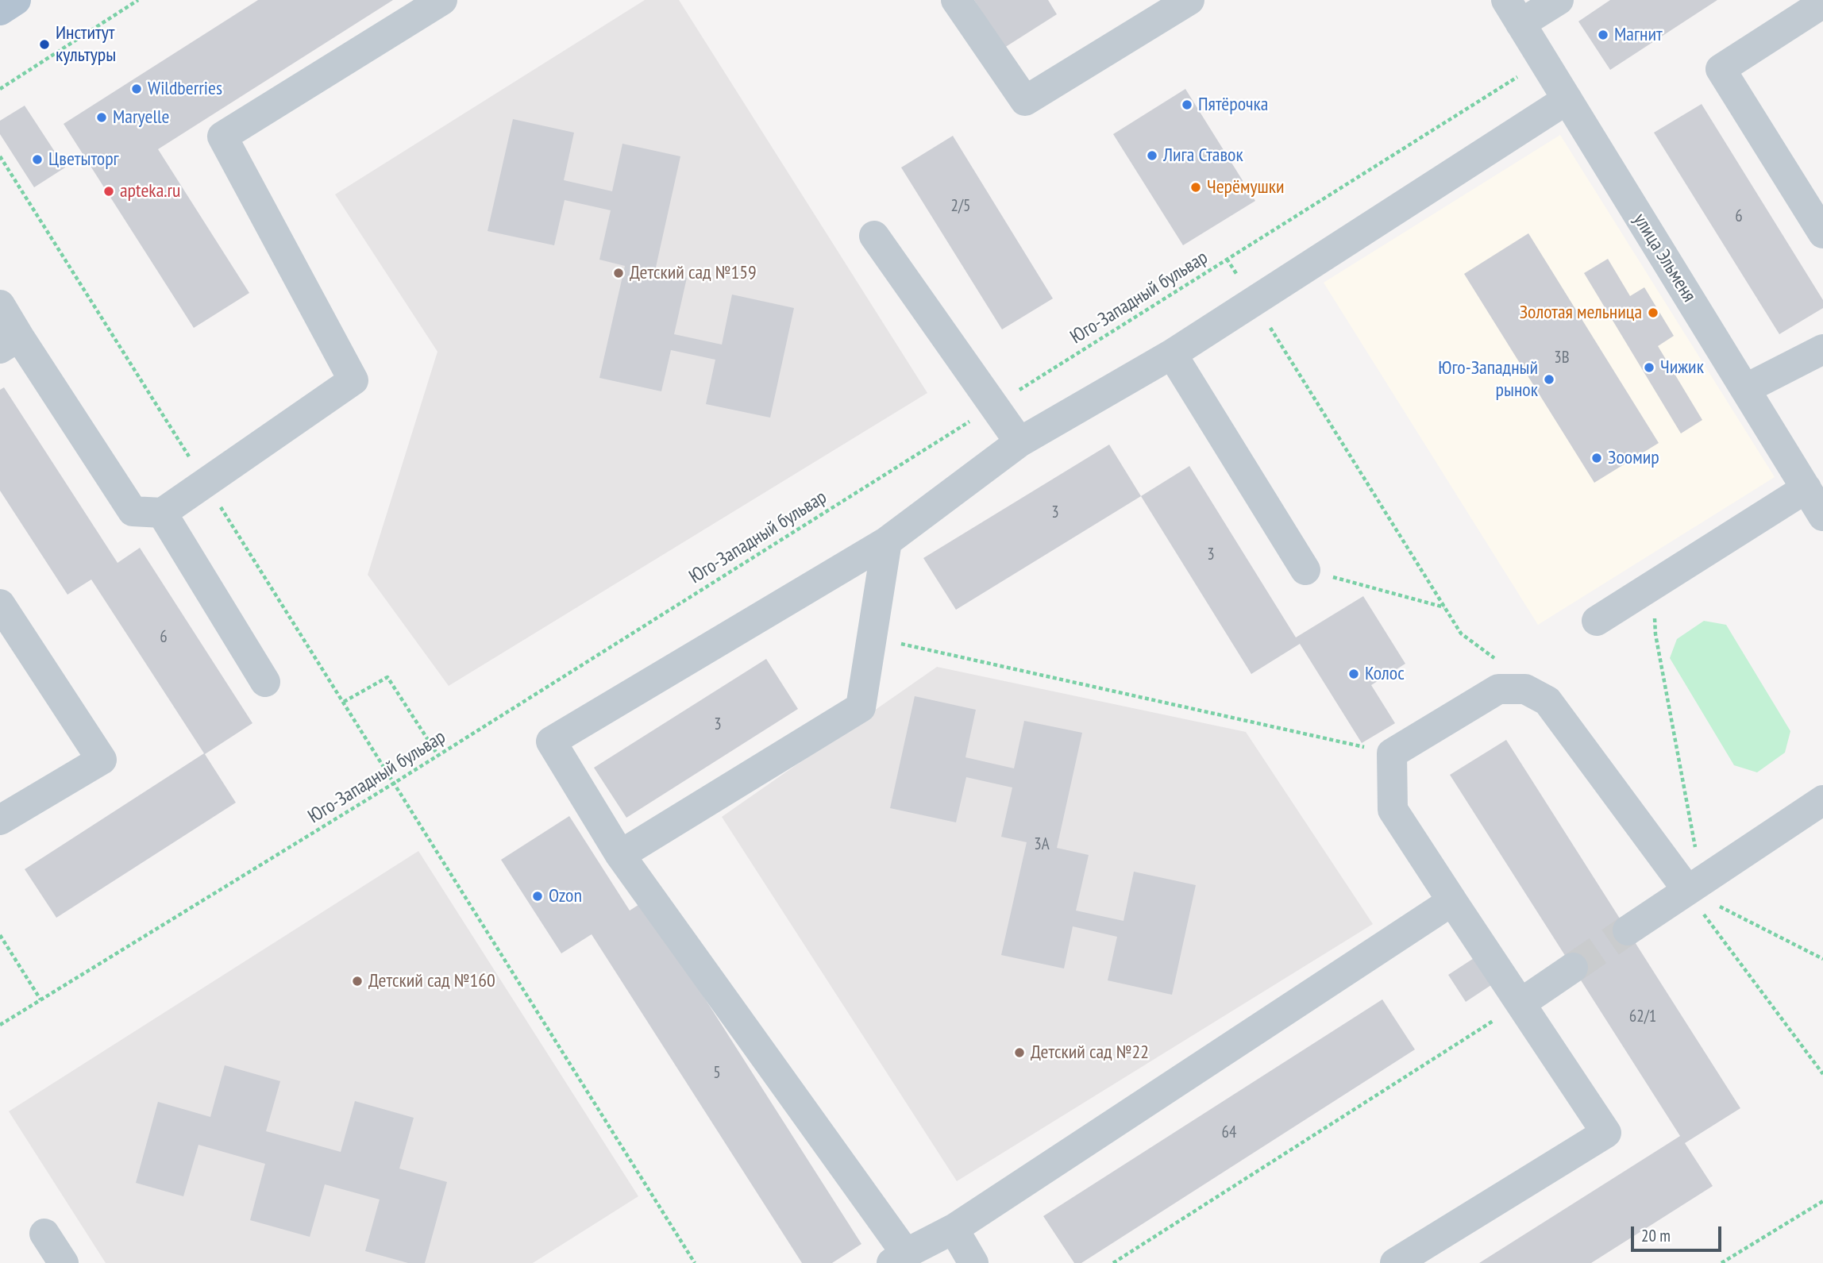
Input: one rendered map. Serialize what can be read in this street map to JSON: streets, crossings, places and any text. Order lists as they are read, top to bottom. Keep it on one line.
{"streets":{"street":["улица Эльменя"],"path":["Юго-Западный бульвар"]},"places":["Магнит","Институт культуры","Wildberries","Пятёрочка","Maryelle","Лига Ставок","Цветыторг","Черёмушки","apteka.ru","Детский сад №159","Золотая мельница","Чижик","Юго-Западный рынок","Зоомир","Колос","Ozon","Детский сад №160","Детский сад №22"],"house_numbers":["2/5","6","3В","3","3","6","3","3А","62/1","5","64"],"scale_bar":"20 m"}
